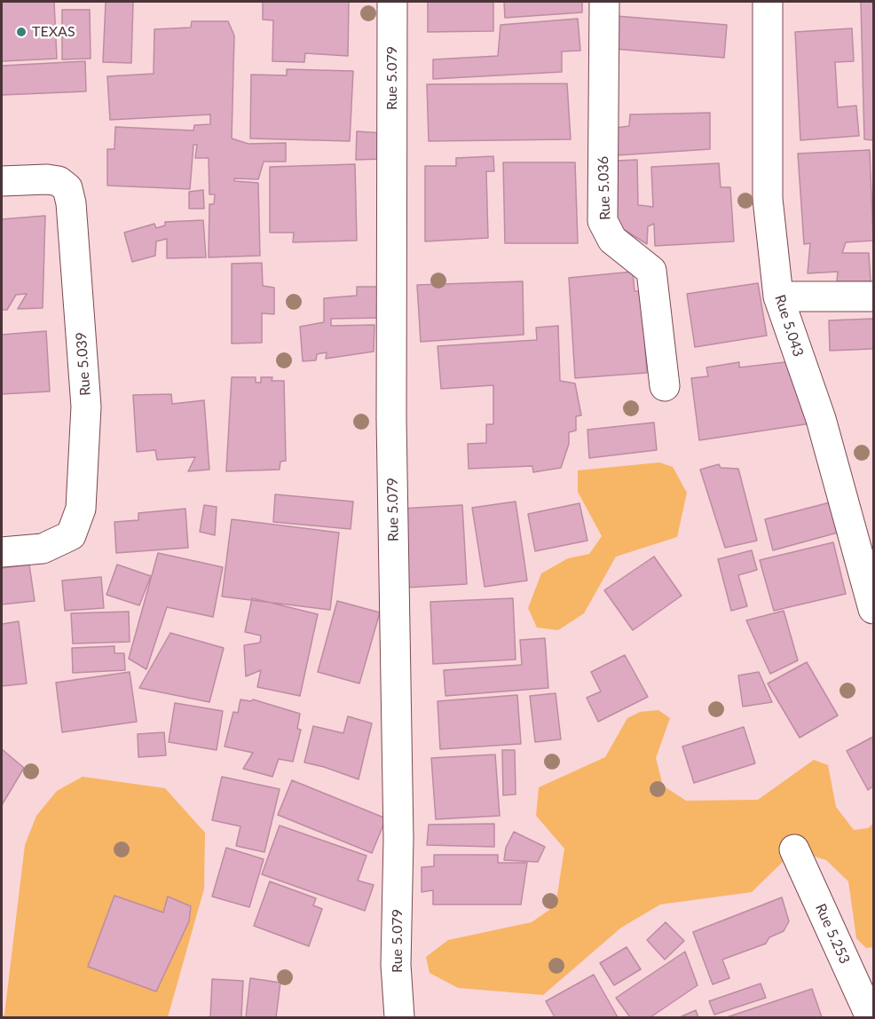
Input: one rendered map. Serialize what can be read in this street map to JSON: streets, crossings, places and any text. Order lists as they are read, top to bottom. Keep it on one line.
{"streets":{"street":["Rue 5.079","Rue 5.036","Rue 5.043","Rue 5.039","Rue 5.253"]},"places":["TEXAS"]}
